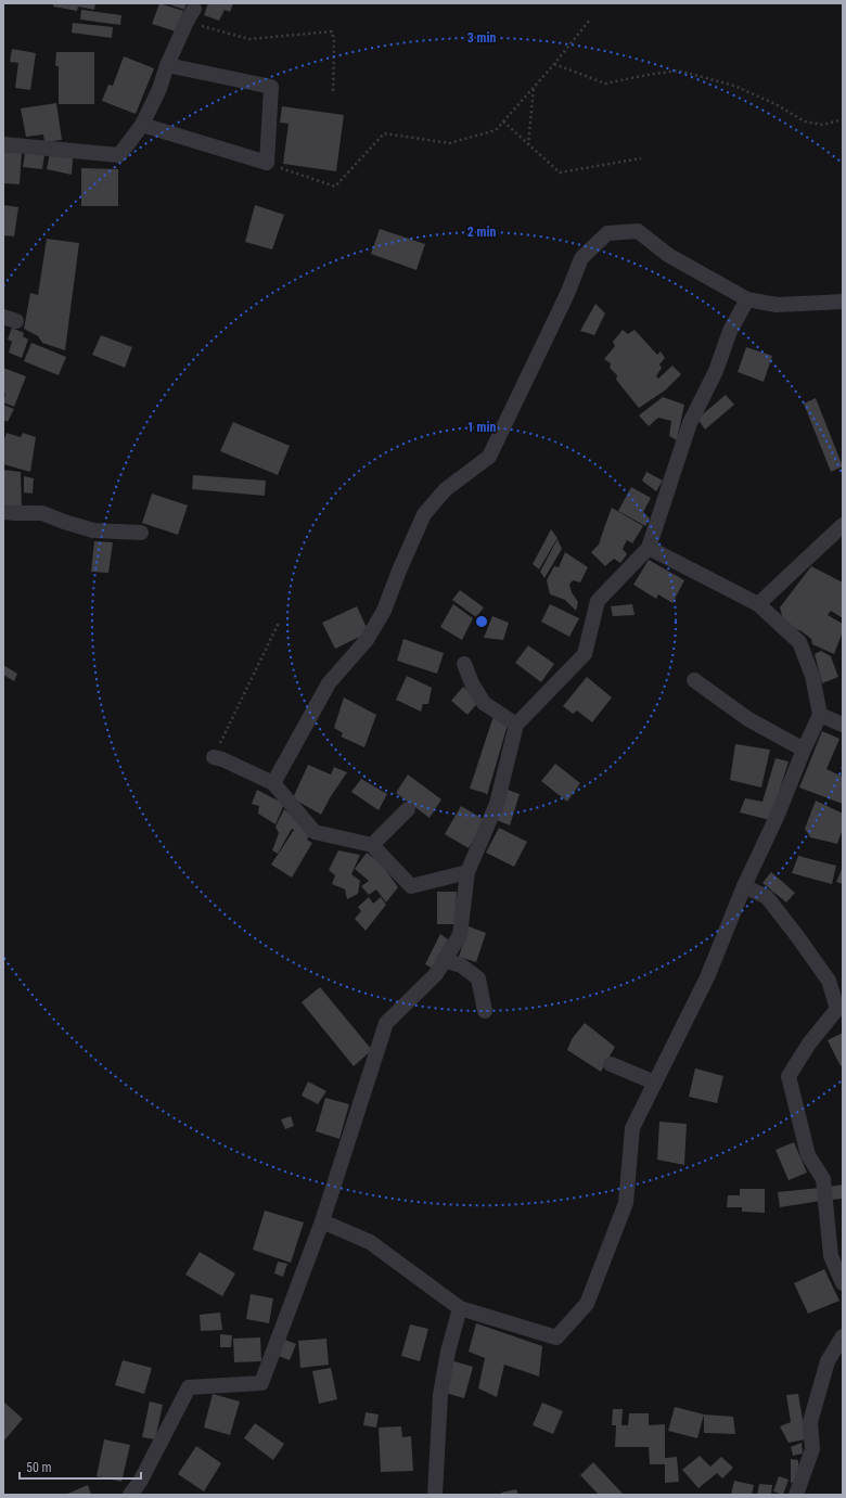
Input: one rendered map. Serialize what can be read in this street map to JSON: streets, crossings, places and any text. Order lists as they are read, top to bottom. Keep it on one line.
{"scale_bar":"50 m","rings":["3 min","2 min","1 min"]}
